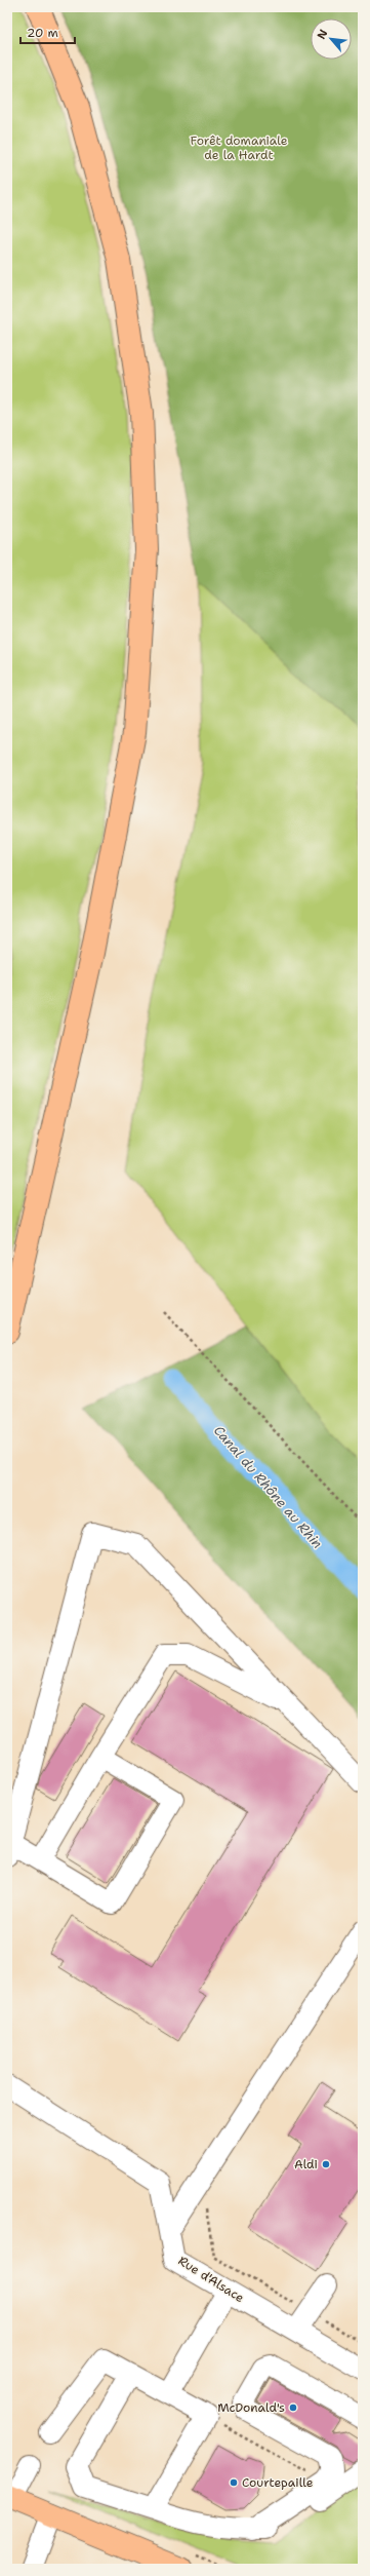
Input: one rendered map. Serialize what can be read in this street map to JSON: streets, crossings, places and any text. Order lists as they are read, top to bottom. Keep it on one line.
{"streets":{"street":["Rue d'Alsace"]},"water":["Canal du Rhône au Rhin"],"parks":["Forêt domaniale de la Hardt"],"places":["Aldi","McDonald's","Courtepaille"],"scale_bar":"20 m","north":"top left"}
